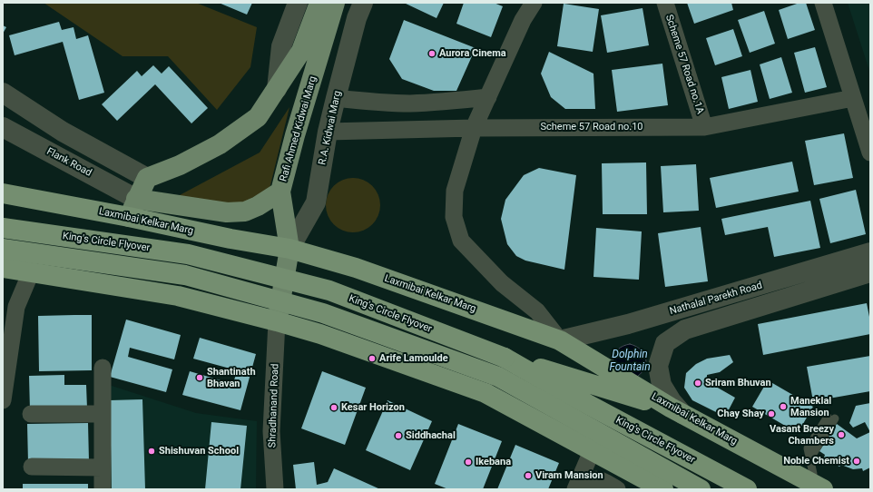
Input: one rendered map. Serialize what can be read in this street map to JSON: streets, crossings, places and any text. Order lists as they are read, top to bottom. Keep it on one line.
{"streets":{"highway":["Laxmibai Kelkar Marg","King's Circle Flyover"],"main road":["Rafi Ahmed Kidwai Marg"],"street":["Scheme 57 Road no.1A","Scheme 57 Road no.10","R.A. Kidwai Marg","Flank Road","Nathalal Parekh Road","Shradhanand Road"]},"crossings":[["Scheme 57 Road no.1A","Scheme 57 Road no.10"],["Scheme 57 Road no.10","R.A. Kidwai Marg"],["R.A. Kidwai Marg","Rafi Ahmed Kidwai Marg"],["R.A. Kidwai Marg","Laxmibai Kelkar Marg"],["Rafi Ahmed Kidwai Marg","Laxmibai Kelkar Marg"],["Rafi Ahmed Kidwai Marg","Shradhanand Road"],["Flank Road","Laxmibai Kelkar Marg"],["Laxmibai Kelkar Marg","Nathalal Parekh Road"]],"water":["Dolphin Fountain"],"places":["Aurora Cinema","Arife Lamoulde","Shantinath Bhavan","Sriram Bhuvan","Maneklal Mansion","Kesar Horizon","Chay Shay","Vasant Breezy Chambers","Siddhachal","Shishuvan School","Noble Chemist","Ikebana","Viram Mansion"]}
